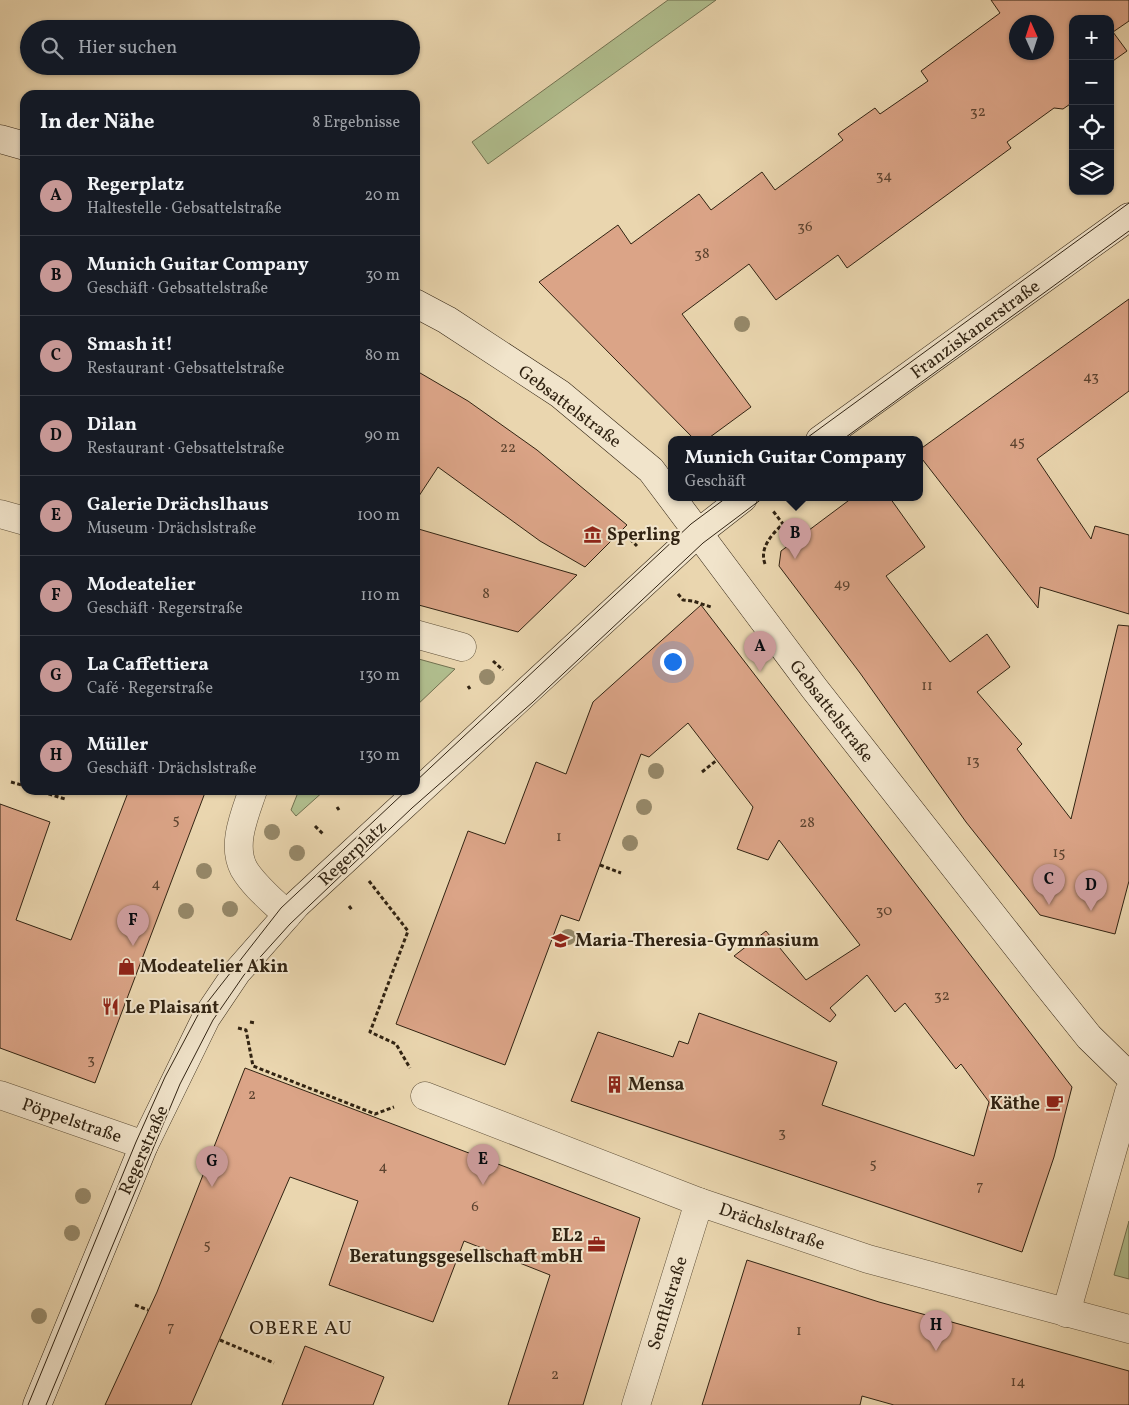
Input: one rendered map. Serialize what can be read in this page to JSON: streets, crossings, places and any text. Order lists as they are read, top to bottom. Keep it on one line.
{"streets":{"street":["Franziskanerstraße","Gebsattelstraße","Regerplatz","Pöppelstraße","Regerstraße","Drächslstraße","Senftlstraße"]},"crossings":[["Gebsattelstraße","Regerplatz"],["Regerplatz","Regerstraße"],["Pöppelstraße","Regerstraße"],["Drächslstraße","Senftlstraße"]],"districts":["OBERE AU"],"places":{"museum":["Sperling"],"school or university":["Maria-Theresia-Gymnasium"],"shop":["Modeatelier Akin"],"restaurant":["Le Plaisant"],"building":["Mensa"],"cafe":["Käthe"],"office":["EL2 Beratungsgesellschaft mbH"]},"house_numbers":["32","34","36","38","43","45","22","49","8","11","13","5","28","1","15","4","30","32","3","2","3","5","4","7","6","5","7","1","2","14"],"north":"top","page":{"map_buttons":["+","−"],"search":"Hier suchen","heading":["In der Nähe","8 Ergebnisse"],"list":[{"mark":"A","name":"Regerplatz","note":"Haltestelle · Gebsattelstraße","value":"20 m"},{"mark":"B","name":"Munich Guitar Company","note":"Geschäft · Gebsattelstraße","value":"30 m"},{"mark":"C","name":"Smash it!","note":"Restaurant · Gebsattelstraße","value":"80 m"},{"mark":"D","name":"Dilan","note":"Restaurant · Gebsattelstraße","value":"90 m"},{"mark":"E","name":"Galerie Drächslhaus","note":"Museum · Drächslstraße","value":"100 m"},{"mark":"F","name":"Modeatelier","note":"Geschäft · Regerstraße","value":"110 m"},{"mark":"G","name":"La Caffettiera","note":"Café · Regerstraße","value":"130 m"},{"mark":"H","name":"Müller","note":"Geschäft · Drächslstraße","value":"130 m"}],"popup":["Munich Guitar Company","Geschäft"],"pins":["B","A","C","D","F","E","G","H"]}}
